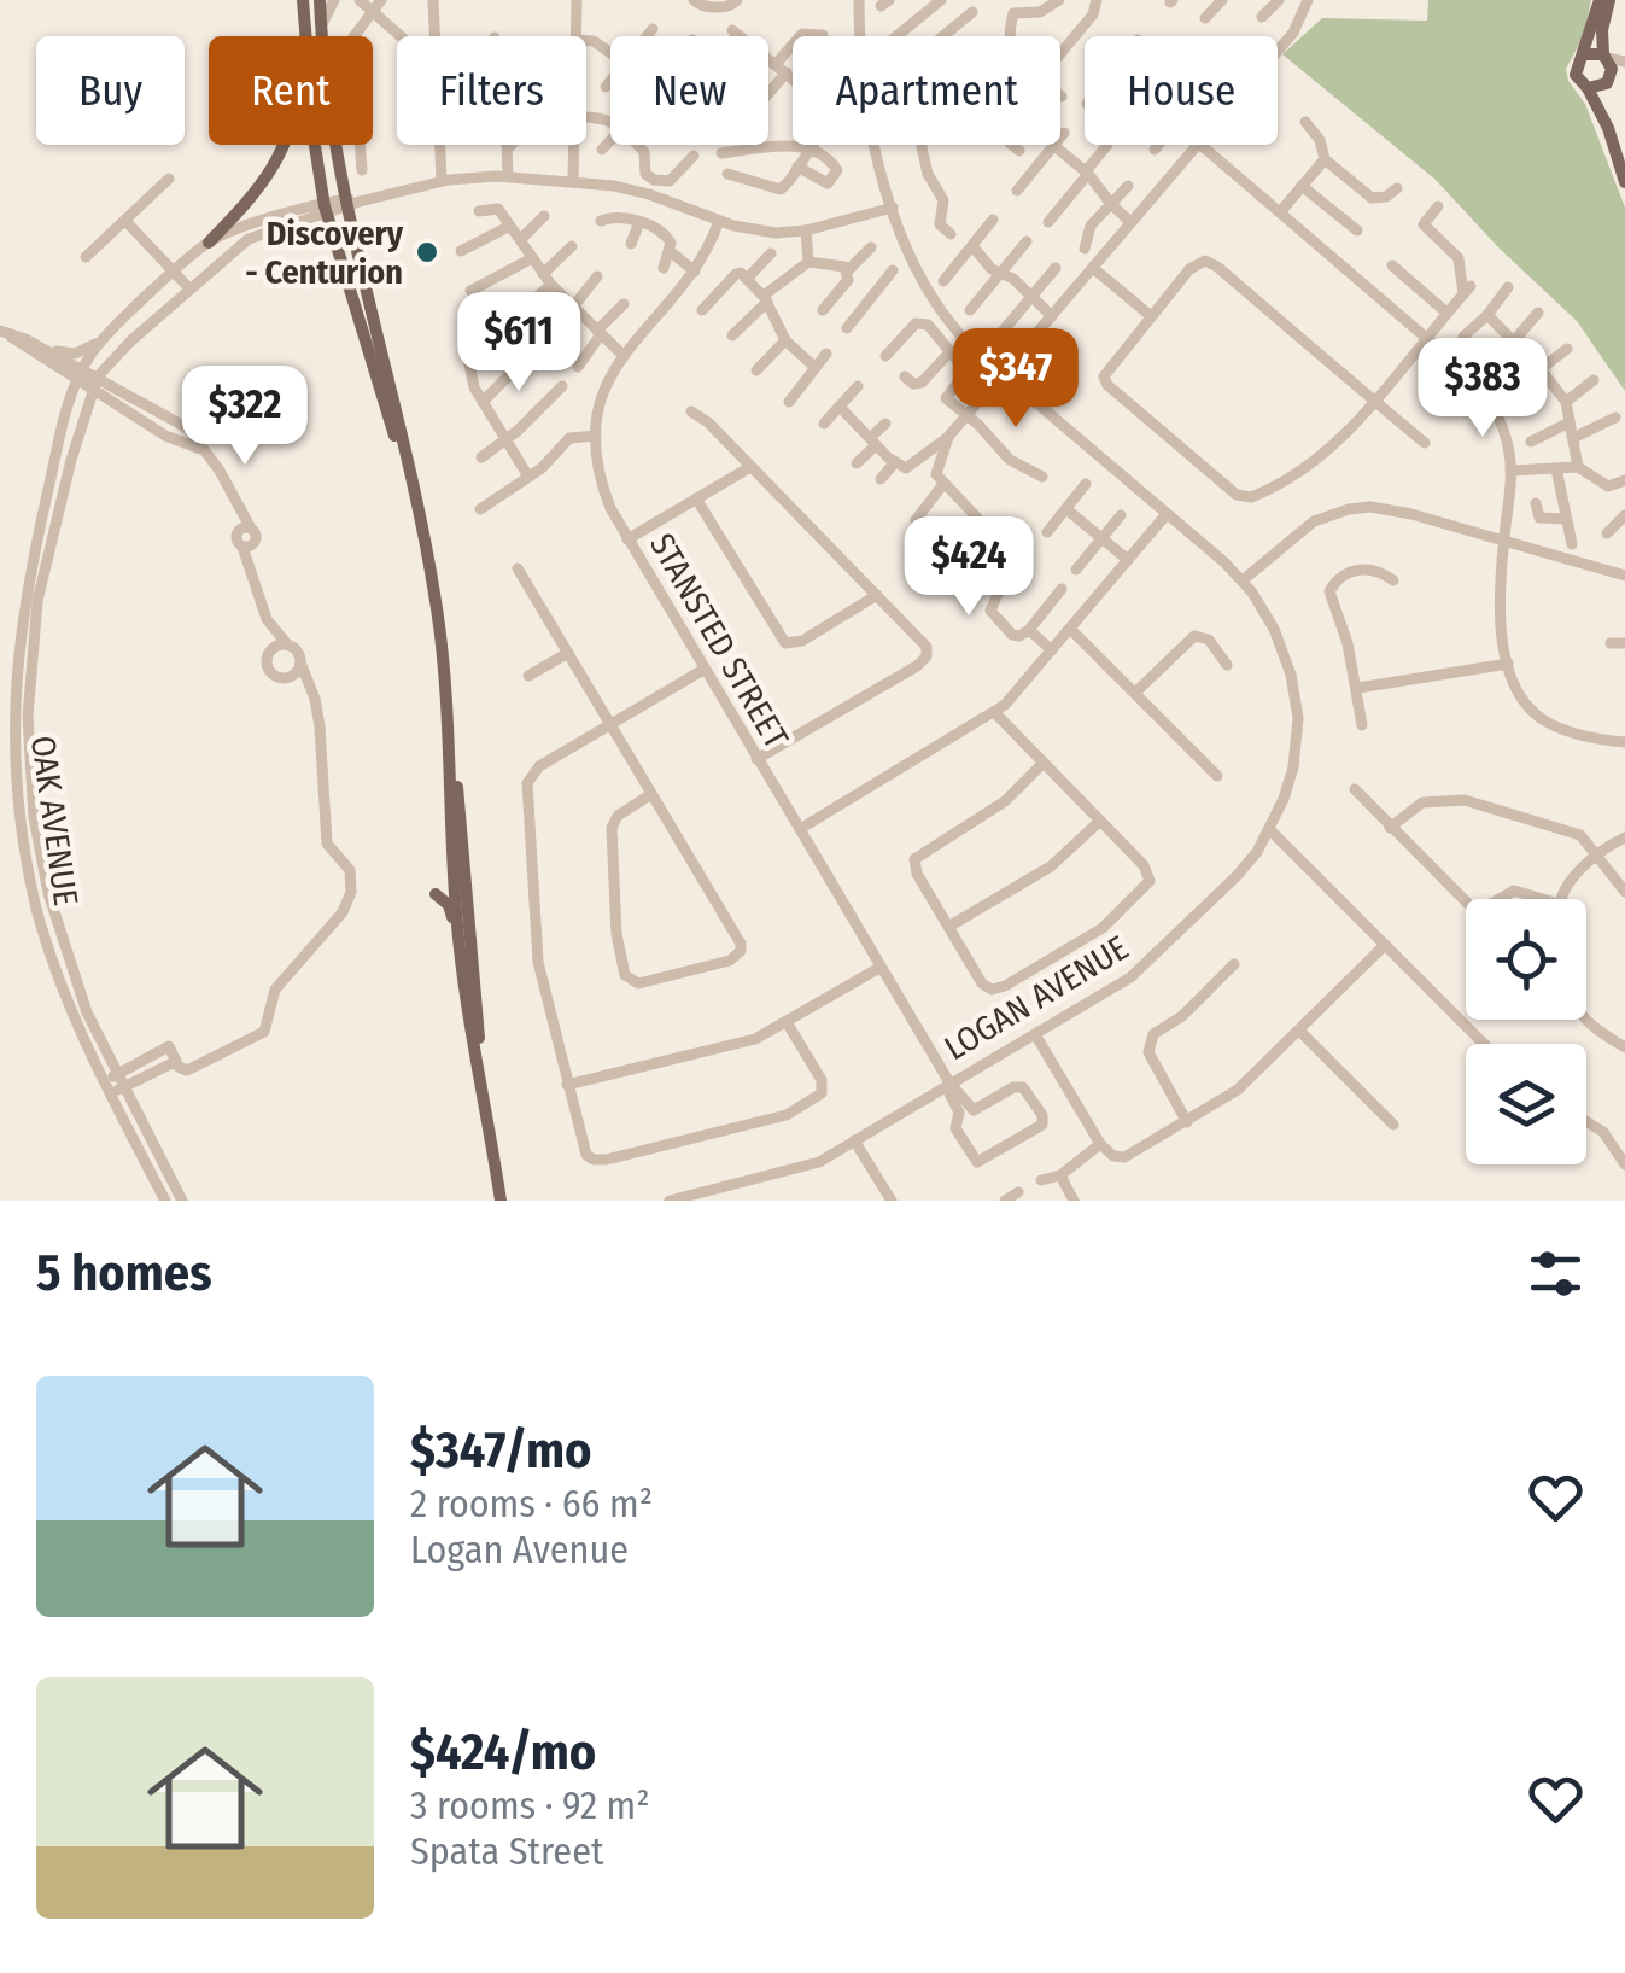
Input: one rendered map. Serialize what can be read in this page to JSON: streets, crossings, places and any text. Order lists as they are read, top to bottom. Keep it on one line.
{"streets":{"street":["STANSTED STREET","OAK AVENUE","LOGAN AVENUE"]},"crossings":[["STANSTED STREET","LOGAN AVENUE"]],"places":["Discovery - Centurion"],"page":{"chip":["Buy","Rent","Filters","New","Apartment","House"],"price":["$611","$347","$383","$322","$424"],"heading":"5 homes","list":[{"name":"$347/mo","note":"2 rooms · 66 m² · Logan Avenue"},{"name":"$424/mo","note":"3 rooms · 92 m² · Spata Street"}]}}
